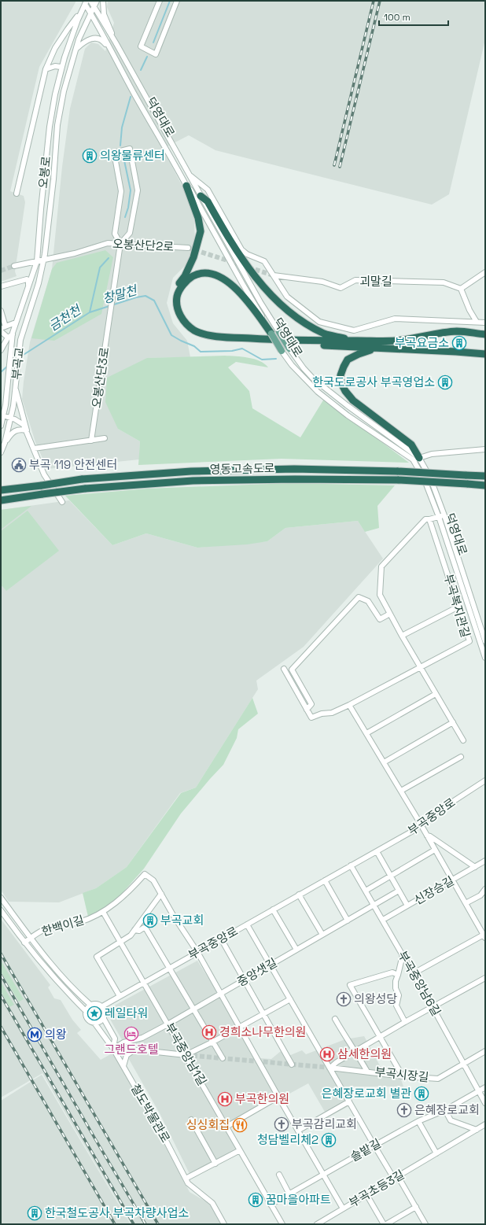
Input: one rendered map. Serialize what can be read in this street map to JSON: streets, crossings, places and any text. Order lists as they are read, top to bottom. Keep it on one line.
{"streets":{"highway":["영동고속도로"],"main road":["덕영대로"],"street":["오봉로","오봉산단2로","괴말길","부곡교","오봉산단3로","부곡복지관길","부곡중앙로","신장승길","한백이길","중앙샛길","부곡중앙남6길","부곡중앙남1길","부곡시장길","철도박물관로","솔밭길","부곡초등3길"]},"crossings":[["덕영대로","오봉로"],["오봉로","오봉산단2로"],["오봉로","부곡교"],["오봉산단2로","오봉산단3로"],["부곡중앙로","부곡중앙남6길"],["부곡중앙로","부곡중앙남1길"],["부곡중앙로","철도박물관로"],["신장승길","부곡중앙남6길"],["한백이길","부곡중앙남1길"],["중앙샛길","부곡중앙남6길"],["중앙샛길","부곡중앙남1길"],["중앙샛길","철도박물관로"],["부곡중앙남6길","부곡시장길"],["부곡중앙남6길","솔밭길"],["부곡중앙남1길","솔밭길"]],"water":["창말천","금천천"],"places":{"building":["의왕물류센터","부곡요금소","한국도로공사 부곡영업소","부곡교회","은혜장로교회 별관","청담벨리체2","꿈마을아파트","한국철도공사 부곡차량사업소"],"public building":["부곡 119 안전센터"],"church":["의왕성당","은혜장로교회","부곡감리교회"],"place":["레일타워"],"hospital":["경희소나무한의원","삼세한의원","부곡한의원"],"hotel":["그랜드호텔"],"metro station":["의왕"],"restaurant":["싱싱회집"]},"scale_bar":"100 m"}
